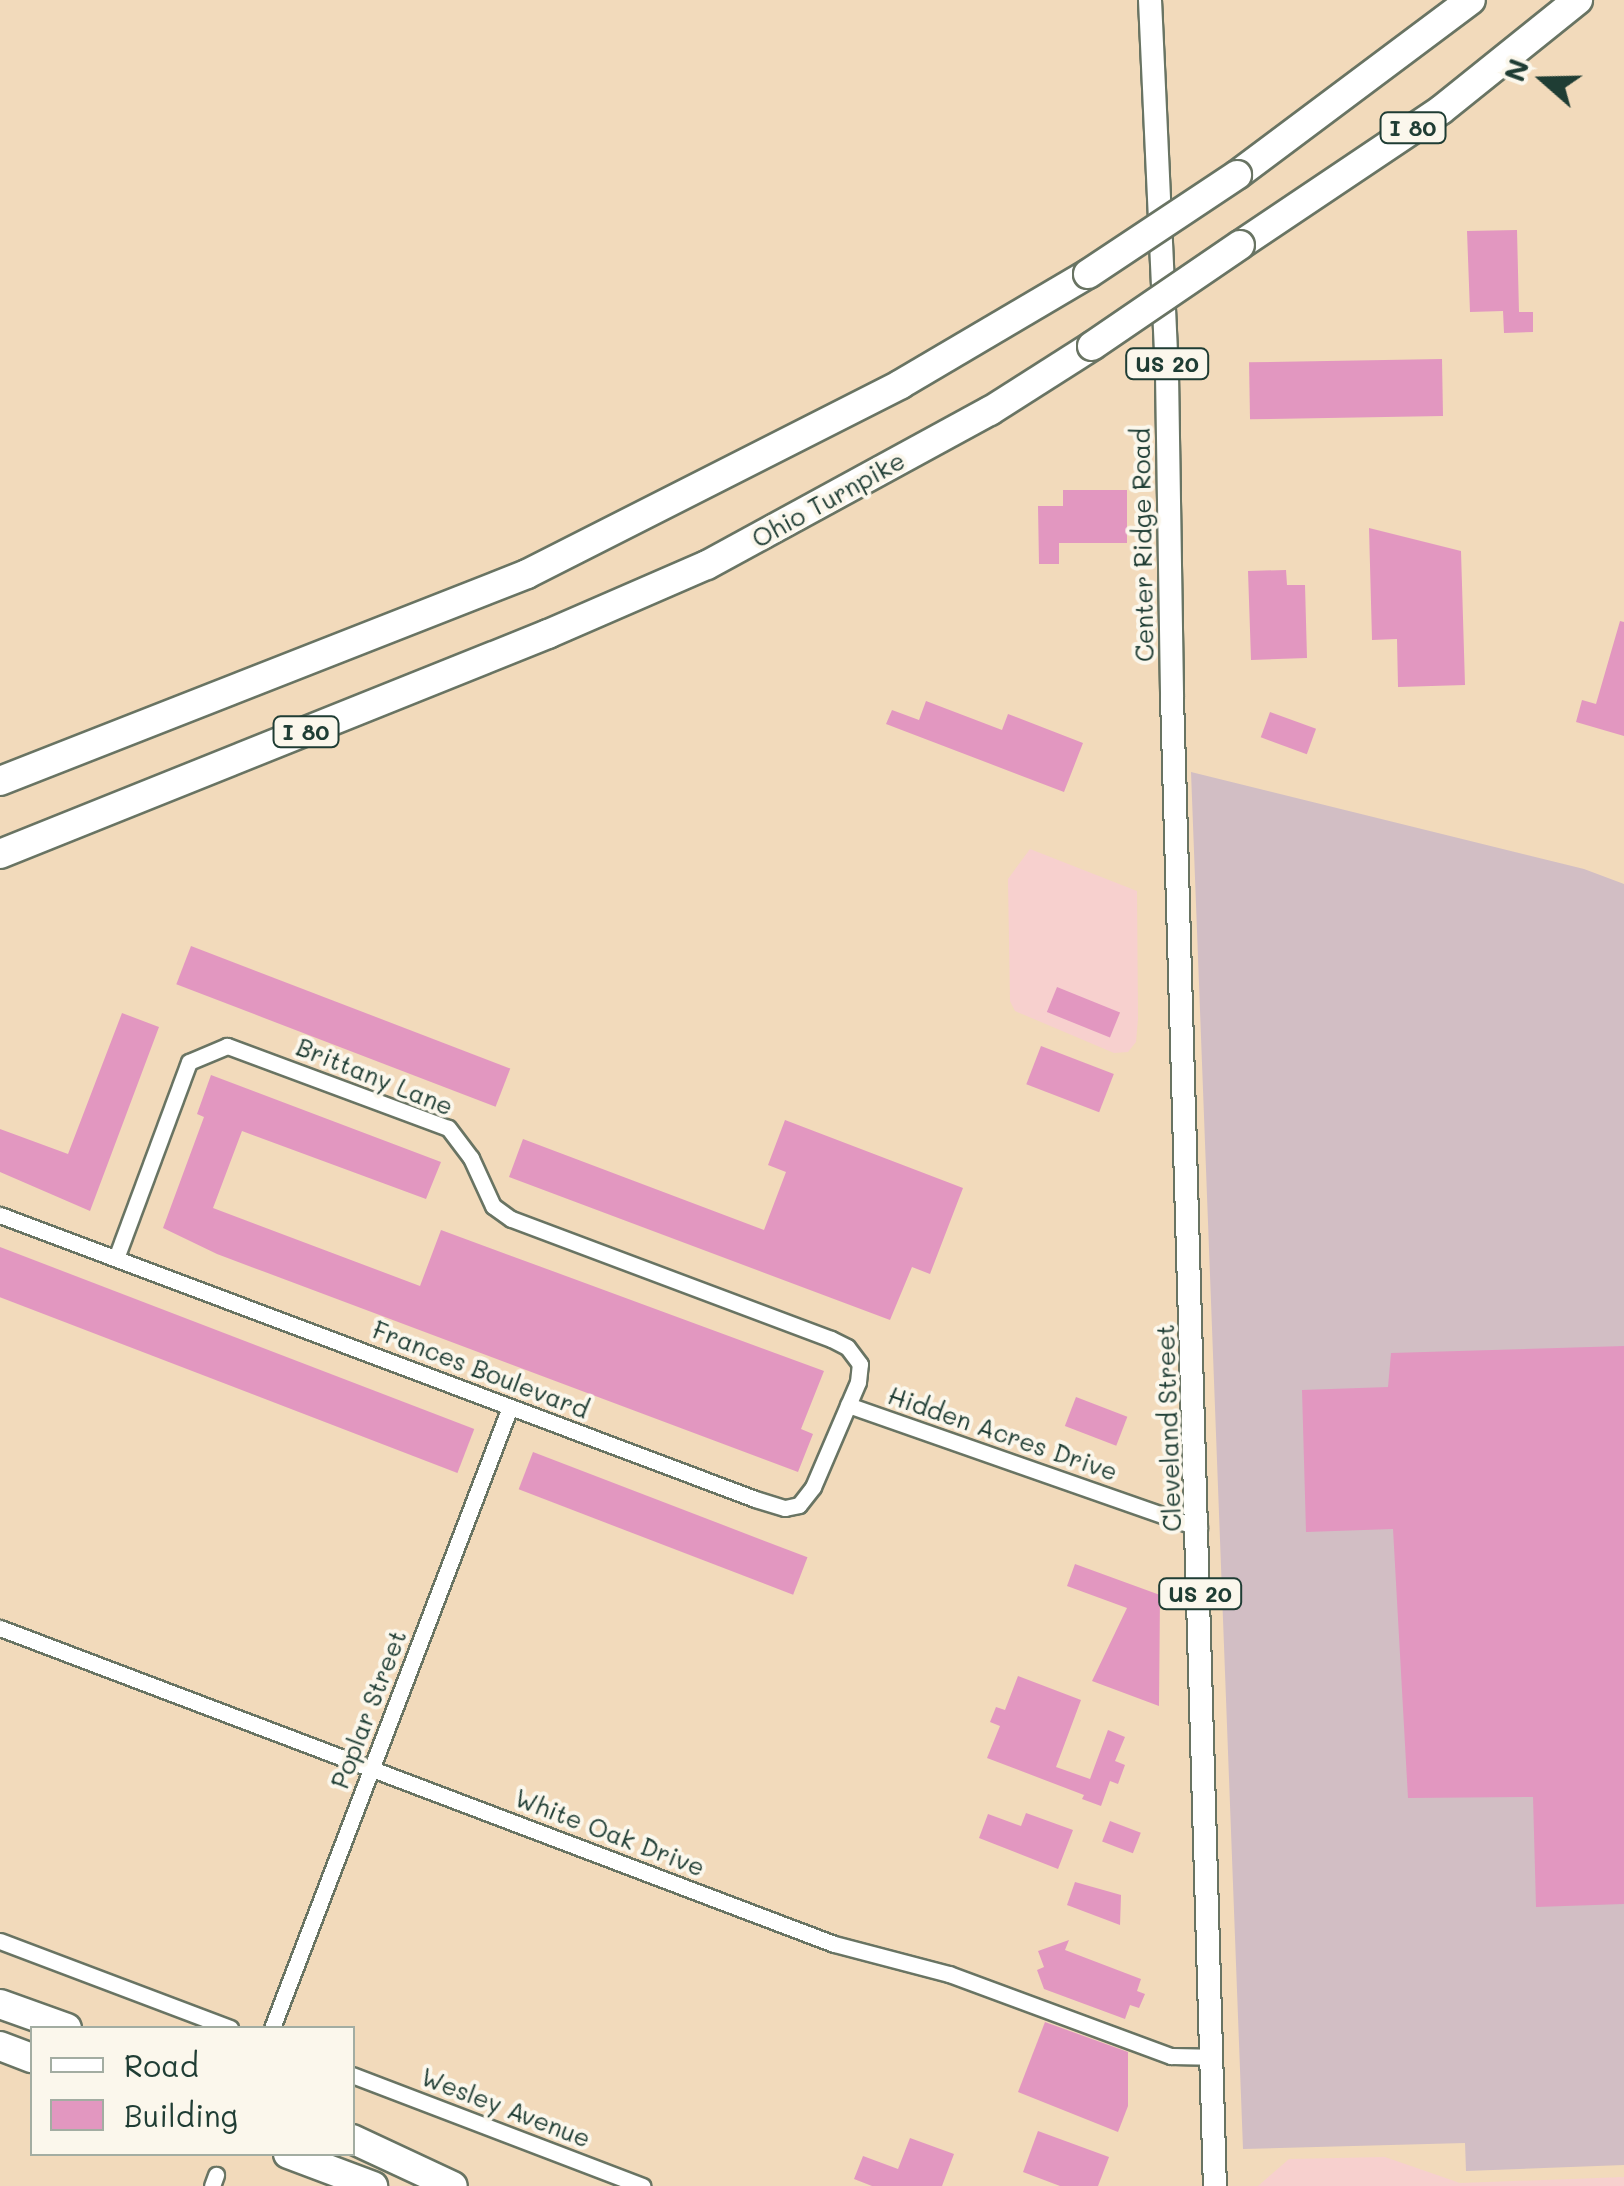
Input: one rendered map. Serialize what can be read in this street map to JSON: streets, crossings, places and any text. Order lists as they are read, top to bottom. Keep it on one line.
{"streets":{"highway":["I 80","Ohio Turnpike"],"main road":["US 20","Center Ridge Road","Cleveland Street"],"street":["Brittany Lane","Frances Boulevard","Hidden Acres Drive","Poplar Street","White Oak Drive","Wesley Avenue"]},"crossings":[["Center Ridge Road","Cleveland Street"],["Brittany Lane","Frances Boulevard"],["Frances Boulevard","Hidden Acres Drive"],["Frances Boulevard","Poplar Street"],["Cleveland Street","Hidden Acres Drive"],["Cleveland Street","White Oak Drive"],["Poplar Street","White Oak Drive"]],"legend":["Road","Building"],"north":"left"}
